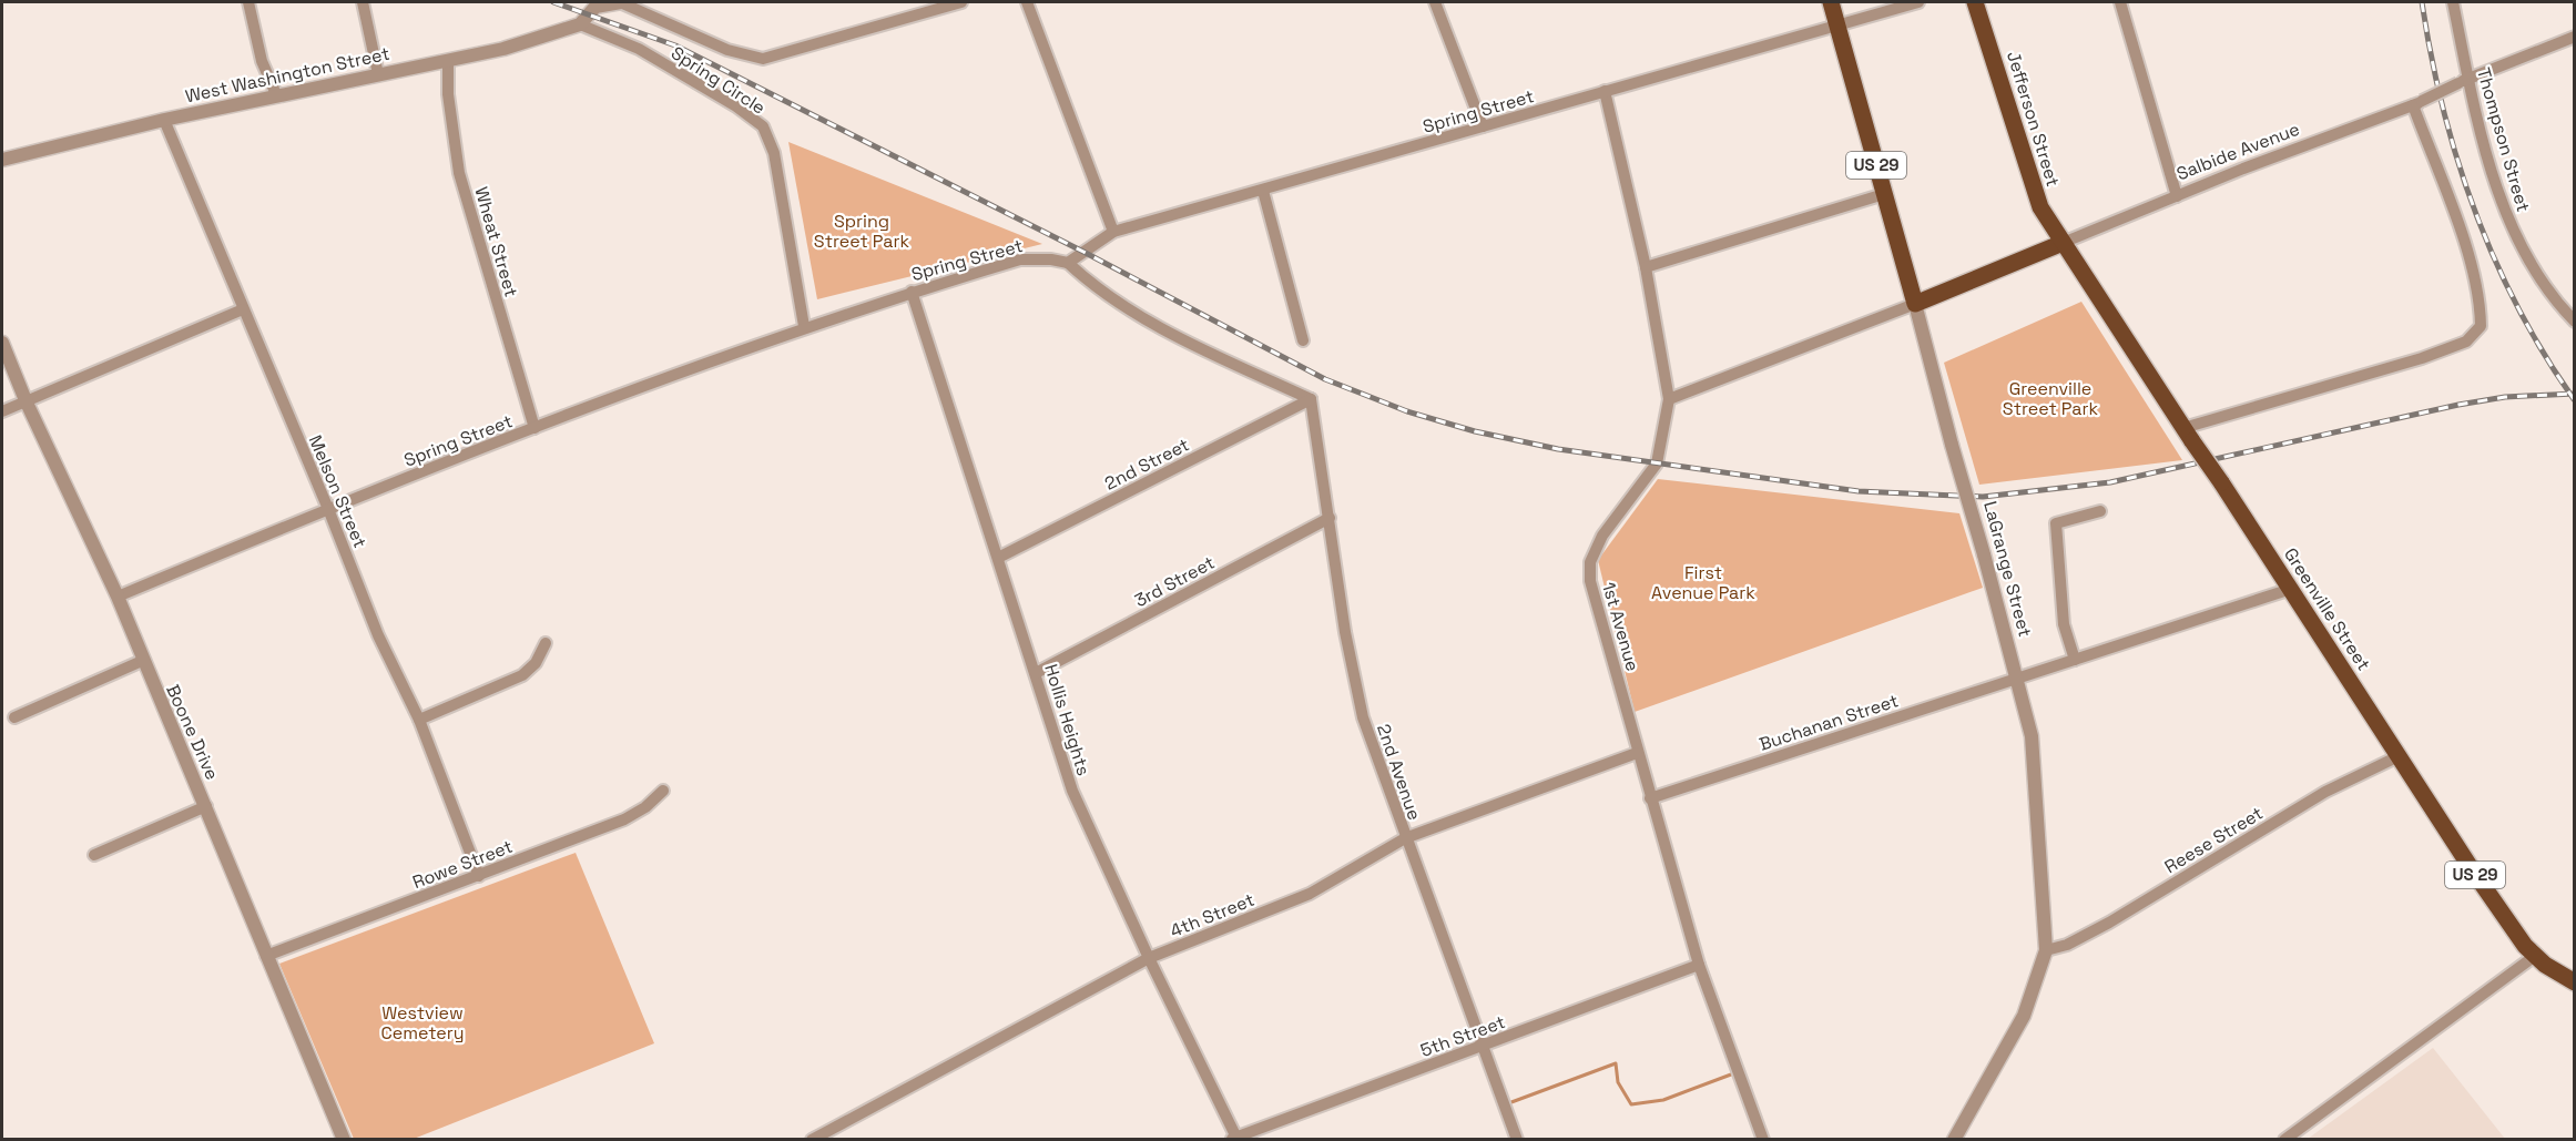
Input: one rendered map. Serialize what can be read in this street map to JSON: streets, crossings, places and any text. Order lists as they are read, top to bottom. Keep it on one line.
{"streets":{"main road":["Jefferson Street","Salbide Avenue","US 29","LaGrange Street","Greenville Street"],"street":["West Washington Street","Spring Circle","Spring Street","Thompson Street","Wheat Street","2nd Street","Melson Street","3rd Street","1st Avenue","Hollis Heights","Buchanan Street","Boone Drive","2nd Avenue","Reese Street","Rowe Street","4th Street","5th Street"]},"crossings":[["West Washington Street","Spring Circle"],["West Washington Street","Wheat Street"],["West Washington Street","Melson Street"],["Spring Circle","Spring Street"],["Spring Street","Wheat Street"],["Spring Street","Melson Street"],["Spring Street","LaGrange Street"],["Spring Street","1st Avenue"],["Spring Street","Hollis Heights"],["Spring Street","Boone Drive"],["Jefferson Street","Salbide Avenue"],["Jefferson Street","Greenville Street"],["Thompson Street","Salbide Avenue"],["Salbide Avenue","LaGrange Street"],["Salbide Avenue","Greenville Street"],["2nd Street","Hollis Heights"],["2nd Street","2nd Avenue"],["Melson Street","Rowe Street"],["LaGrange Street","Buchanan Street"],["LaGrange Street","Reese Street"],["3rd Street","Hollis Heights"],["3rd Street","2nd Avenue"],["Greenville Street","Buchanan Street"],["Greenville Street","Reese Street"],["1st Avenue","Buchanan Street"],["1st Avenue","4th Street"],["1st Avenue","5th Street"],["Hollis Heights","4th Street"],["Hollis Heights","5th Street"],["Boone Drive","Rowe Street"],["2nd Avenue","4th Street"],["2nd Avenue","5th Street"]],"parks":["Spring Street Park","Greenville Street Park","First Avenue Park","Westview Cemetery"]}
